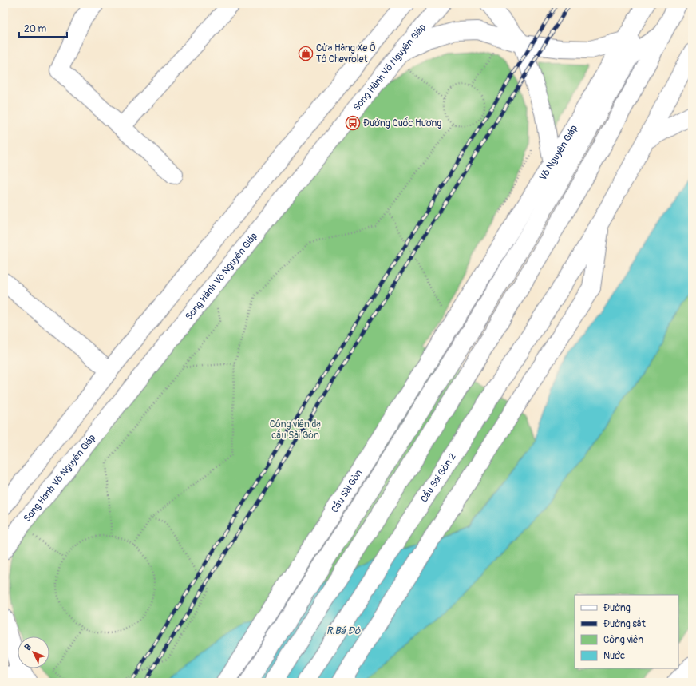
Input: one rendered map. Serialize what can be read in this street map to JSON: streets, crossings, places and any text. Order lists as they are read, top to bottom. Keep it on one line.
{"streets":{"main road":["Song Hành Võ Nguyên Giáp","Võ Nguyên Giáp","Cầu Sài Gòn 2","Cầu Sài Gòn"]},"crossings":[["Võ Nguyên Giáp","Cầu Sài Gòn"]],"water":["R.Bá Đỏ"],"parks":["Công viên dạ cầu Sài Gòn"],"places":{"shop":["Cửa Hàng Xe Ô Tô Chevrolet"],"bus stop":["Đường Quốc Hương"]},"legend":["Đường","Đường sắt","Công viên","Nước"],"scale_bar":"20 m","north":"top left"}
